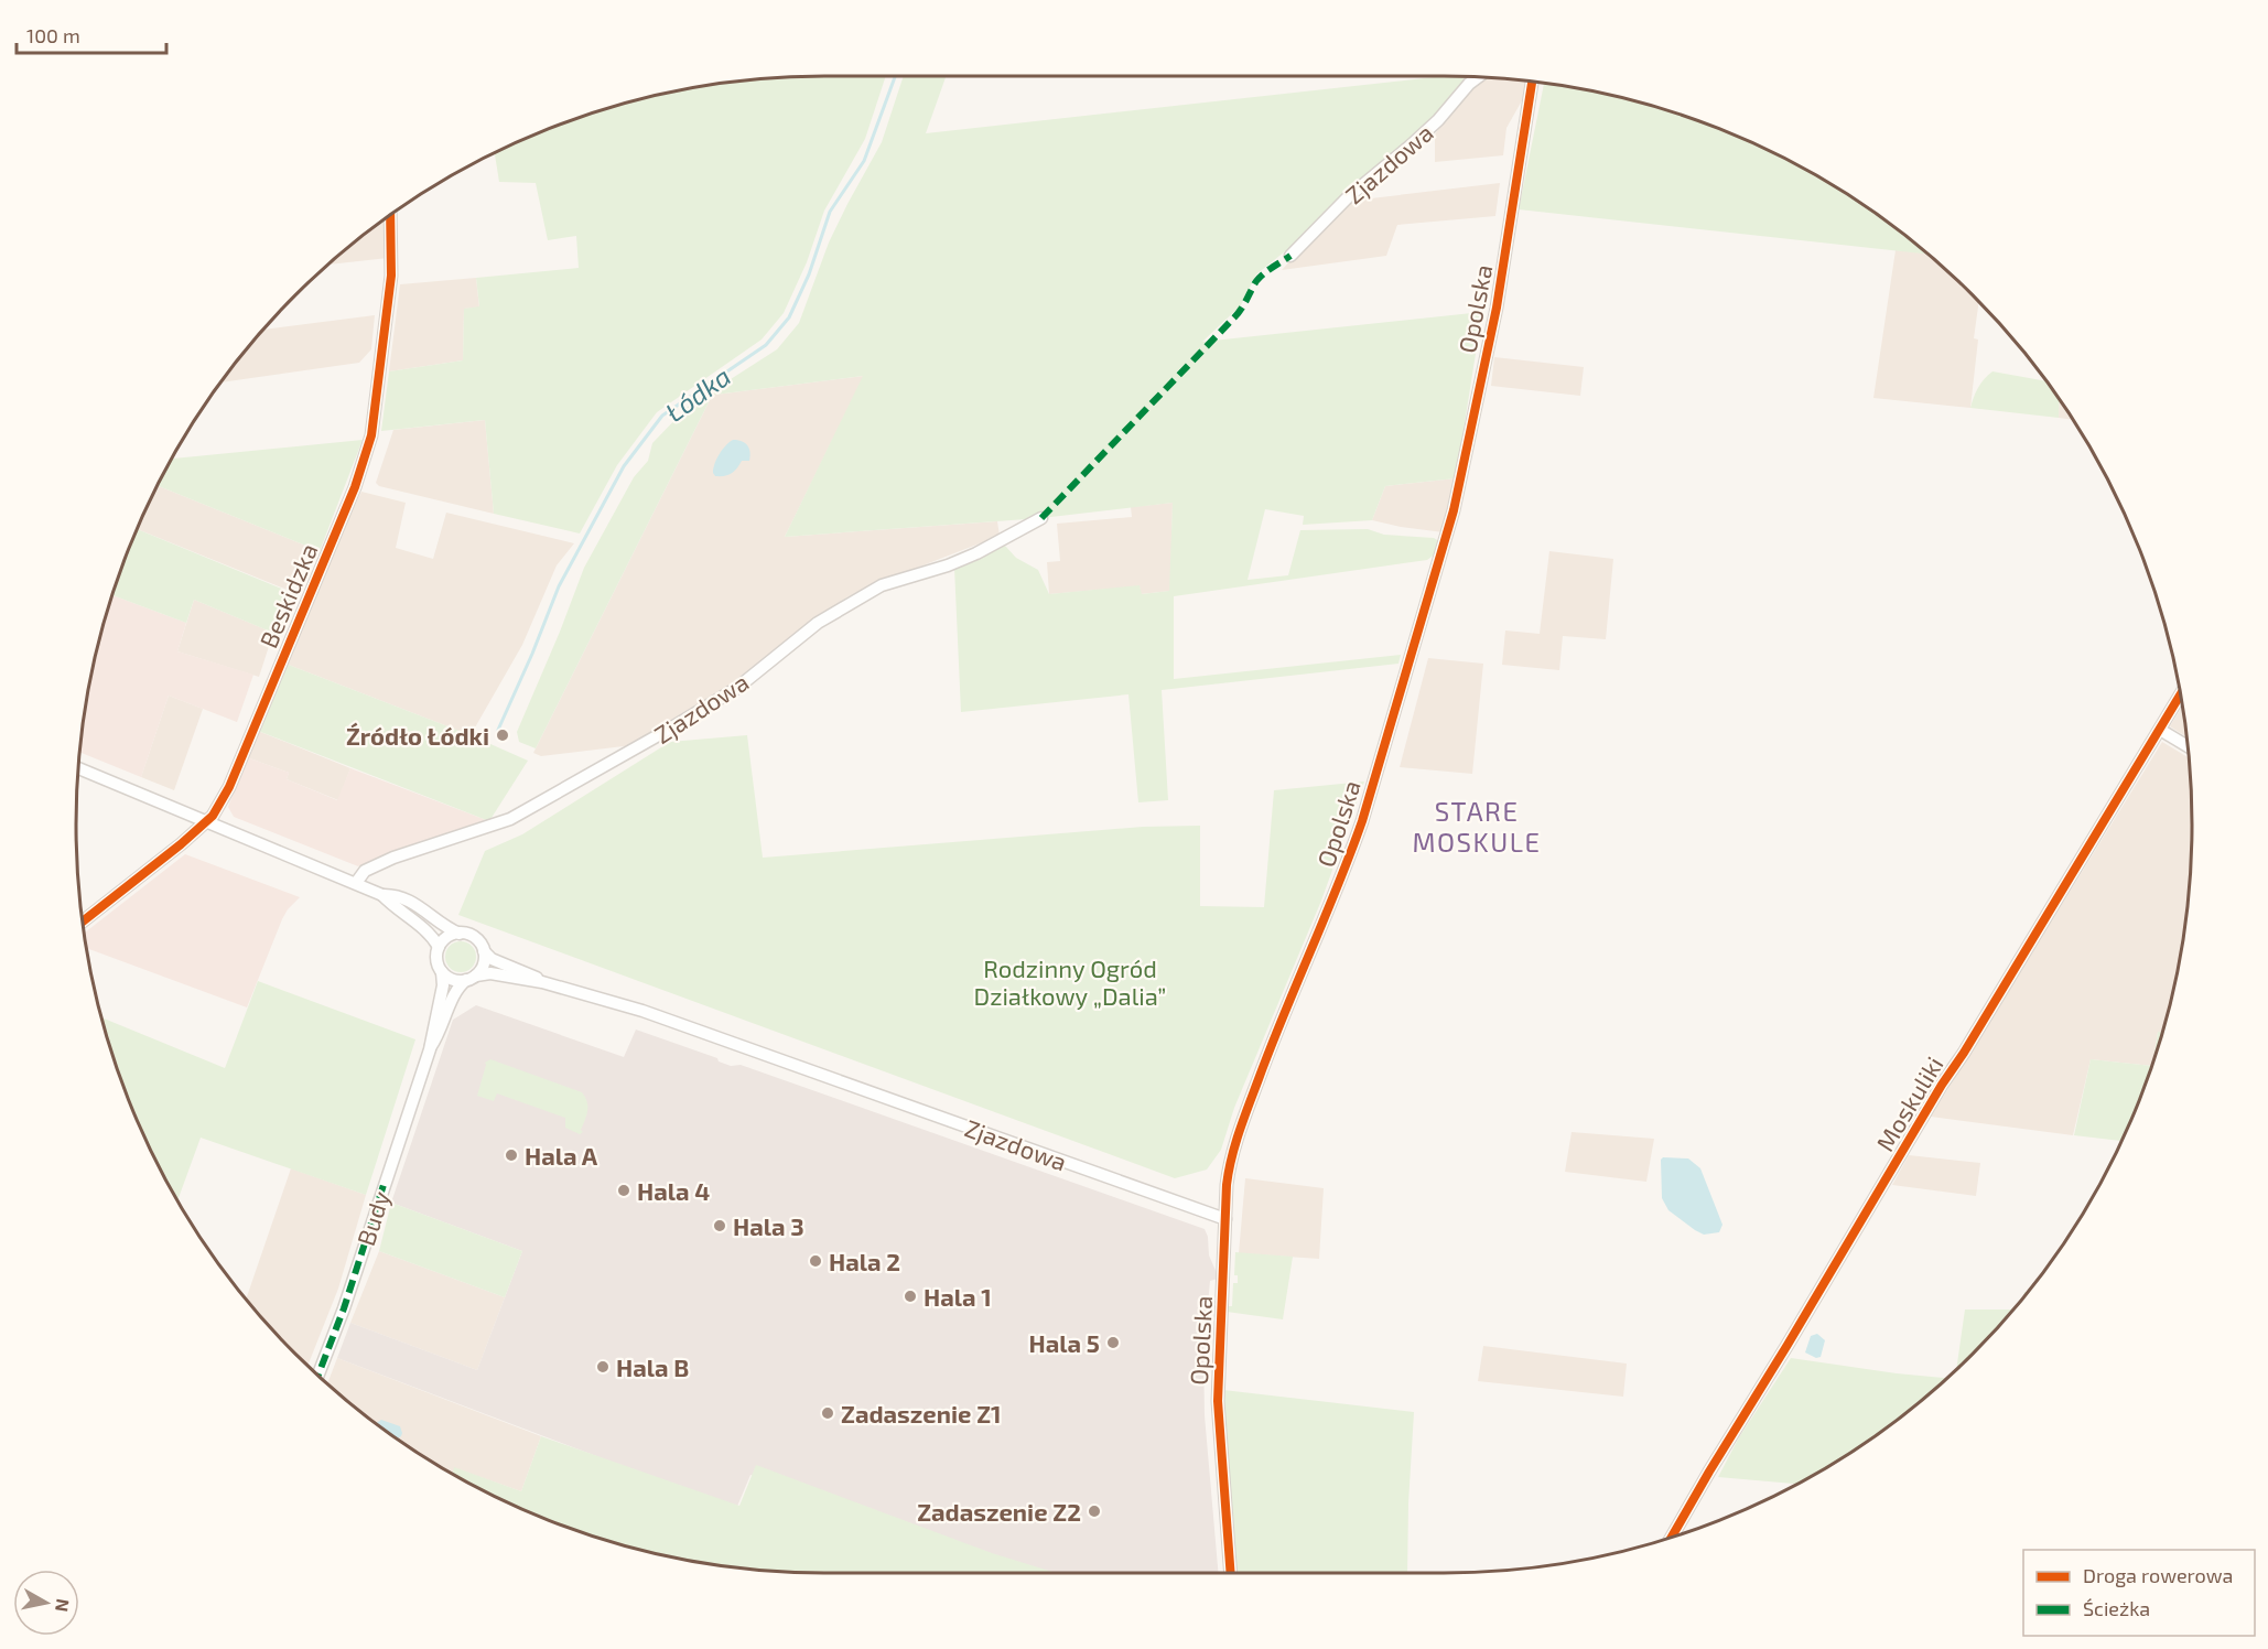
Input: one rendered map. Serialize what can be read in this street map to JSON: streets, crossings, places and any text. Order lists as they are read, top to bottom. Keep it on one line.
{"streets":{"street":["Zjazdowa","Opolska","Beskidzka","Moskuliki","Budy"]},"crossings":[["Zjazdowa","Opolska"],["Zjazdowa","Budy"]],"districts":["STARE MOSKULE"],"water":["Łódka"],"parks":["Rodzinny Ogród Działkowy „Dalia”"],"places":["Źródło Łódki","Hala A","Hala 4","Hala 3","Hala 2","Hala 1","Hala 5","Hala B","Zadaszenie Z1","Zadaszenie Z2"],"legend":["Droga rowerowa","Ścieżka"],"scale_bar":"100 m","north":"right"}
